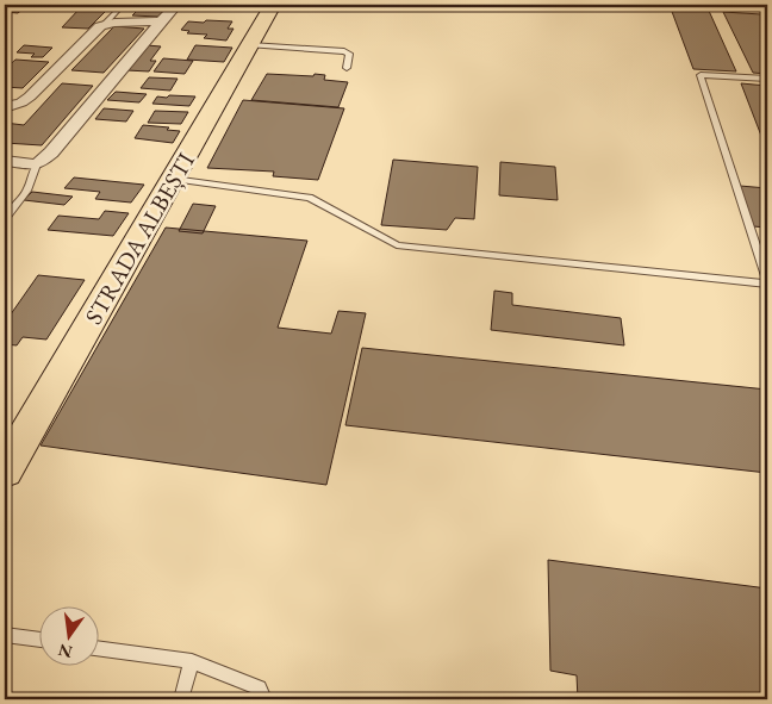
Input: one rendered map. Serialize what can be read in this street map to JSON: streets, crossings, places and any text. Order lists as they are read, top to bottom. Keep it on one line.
{"streets":{"main road":["STRADA ALBEȘTI"]},"north":"bottom"}
